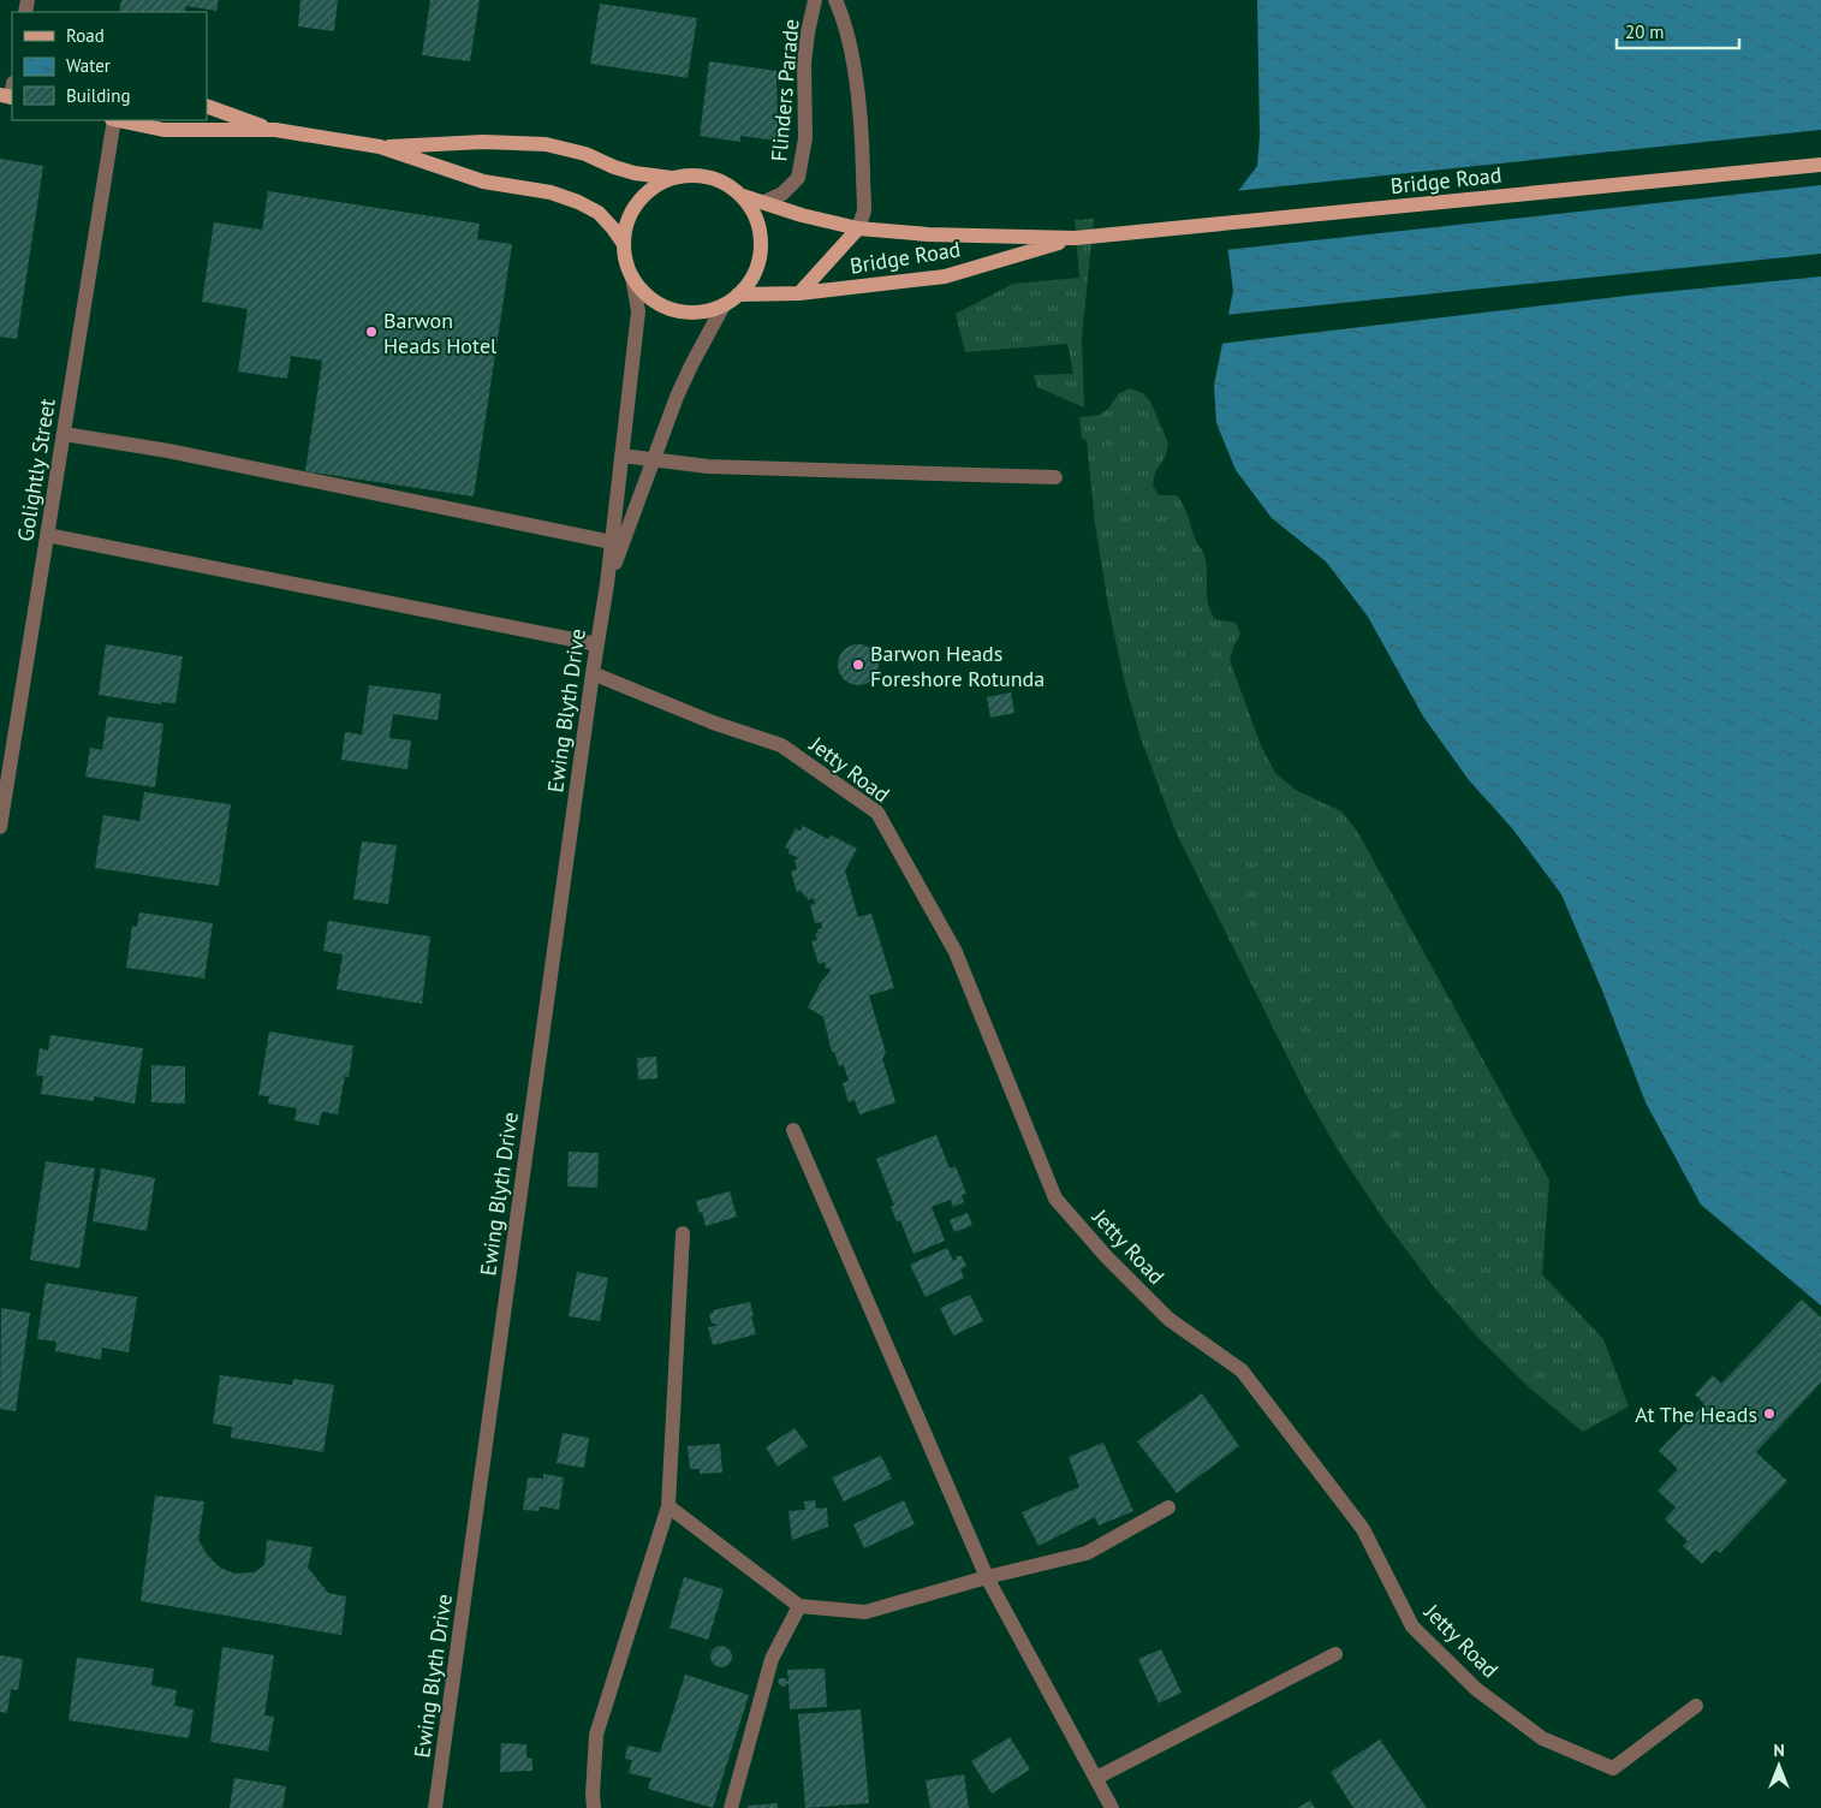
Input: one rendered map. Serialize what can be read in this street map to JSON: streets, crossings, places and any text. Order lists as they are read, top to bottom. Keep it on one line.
{"streets":{"main road":["Bridge Road"],"street":["Flinders Parade","Golightly Street","Ewing Blyth Drive","Jetty Road"]},"crossings":[["Flinders Parade","Bridge Road"],["Bridge Road","Ewing Blyth Drive"],["Ewing Blyth Drive","Jetty Road"]],"places":["Barwon Heads Hotel","Barwon Heads Foreshore Rotunda","At The Heads"],"legend":["Road","Water","Building"],"scale_bar":"20 m","north":"top"}
